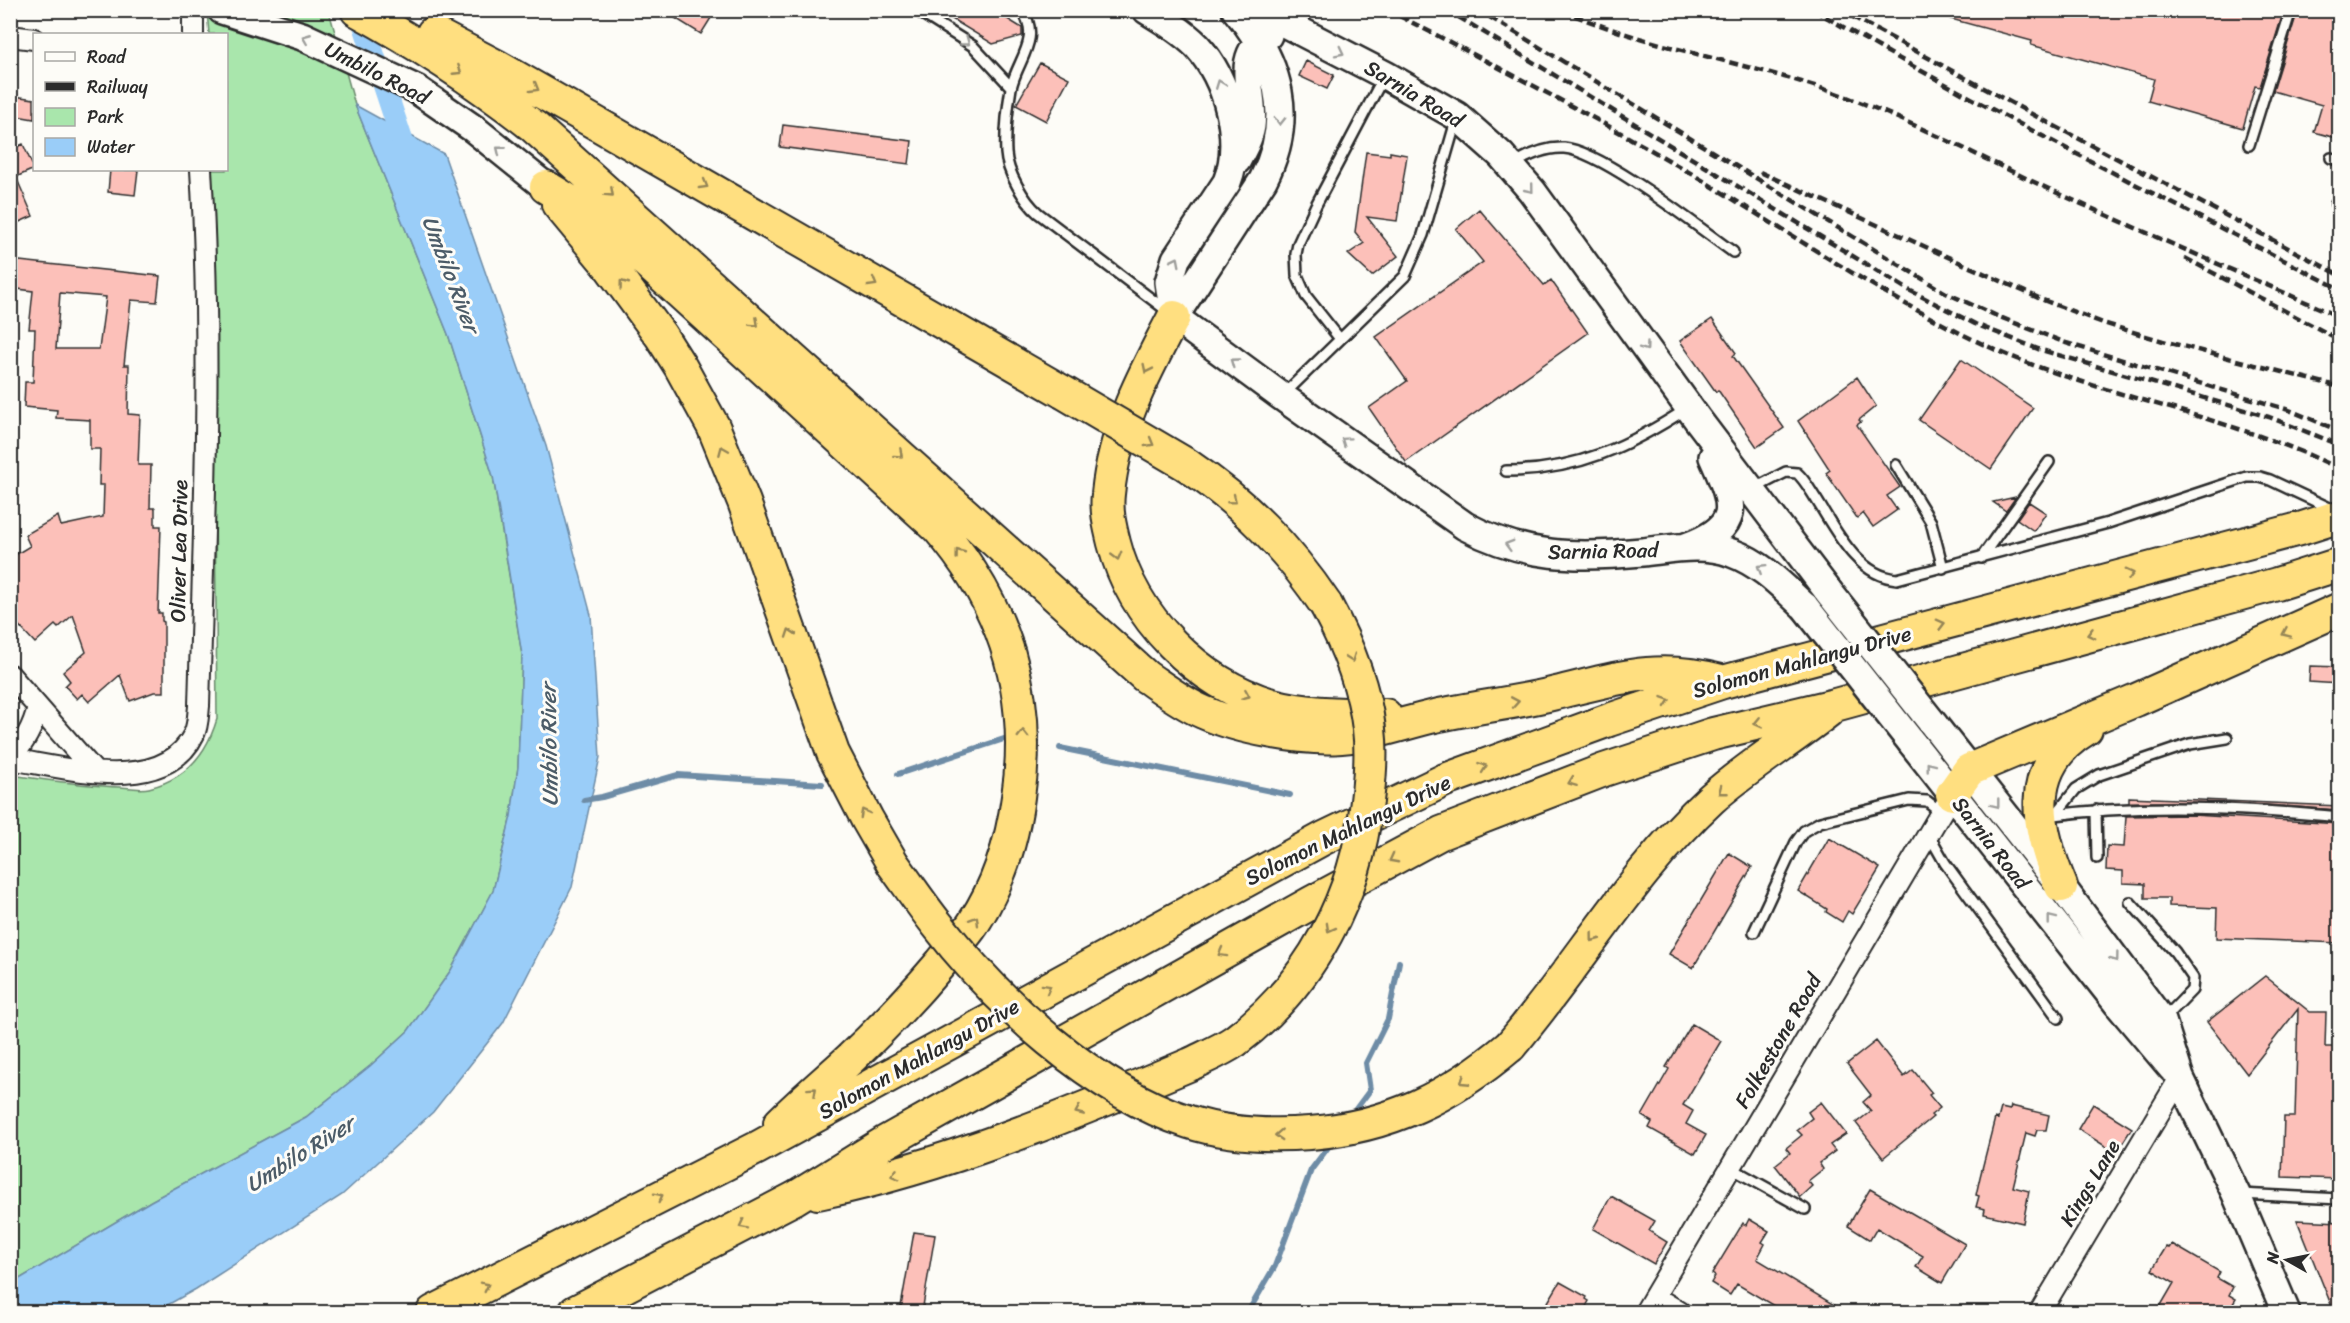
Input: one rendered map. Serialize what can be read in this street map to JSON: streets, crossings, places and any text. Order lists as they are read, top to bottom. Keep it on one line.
{"streets":{"highway":["Solomon Mahlangu Drive"],"main road":["Umbilo Road","Sarnia Road"],"street":["Oliver Lea Drive","Folkestone Road","Kings Lane"]},"crossings":[["Sarnia Road","Folkestone Road"],["Sarnia Road","Kings Lane"]],"one_way":["Umbilo Road"],"water":["Umbilo River"],"legend":["Road","Railway","Park","Water"],"north":"left"}
